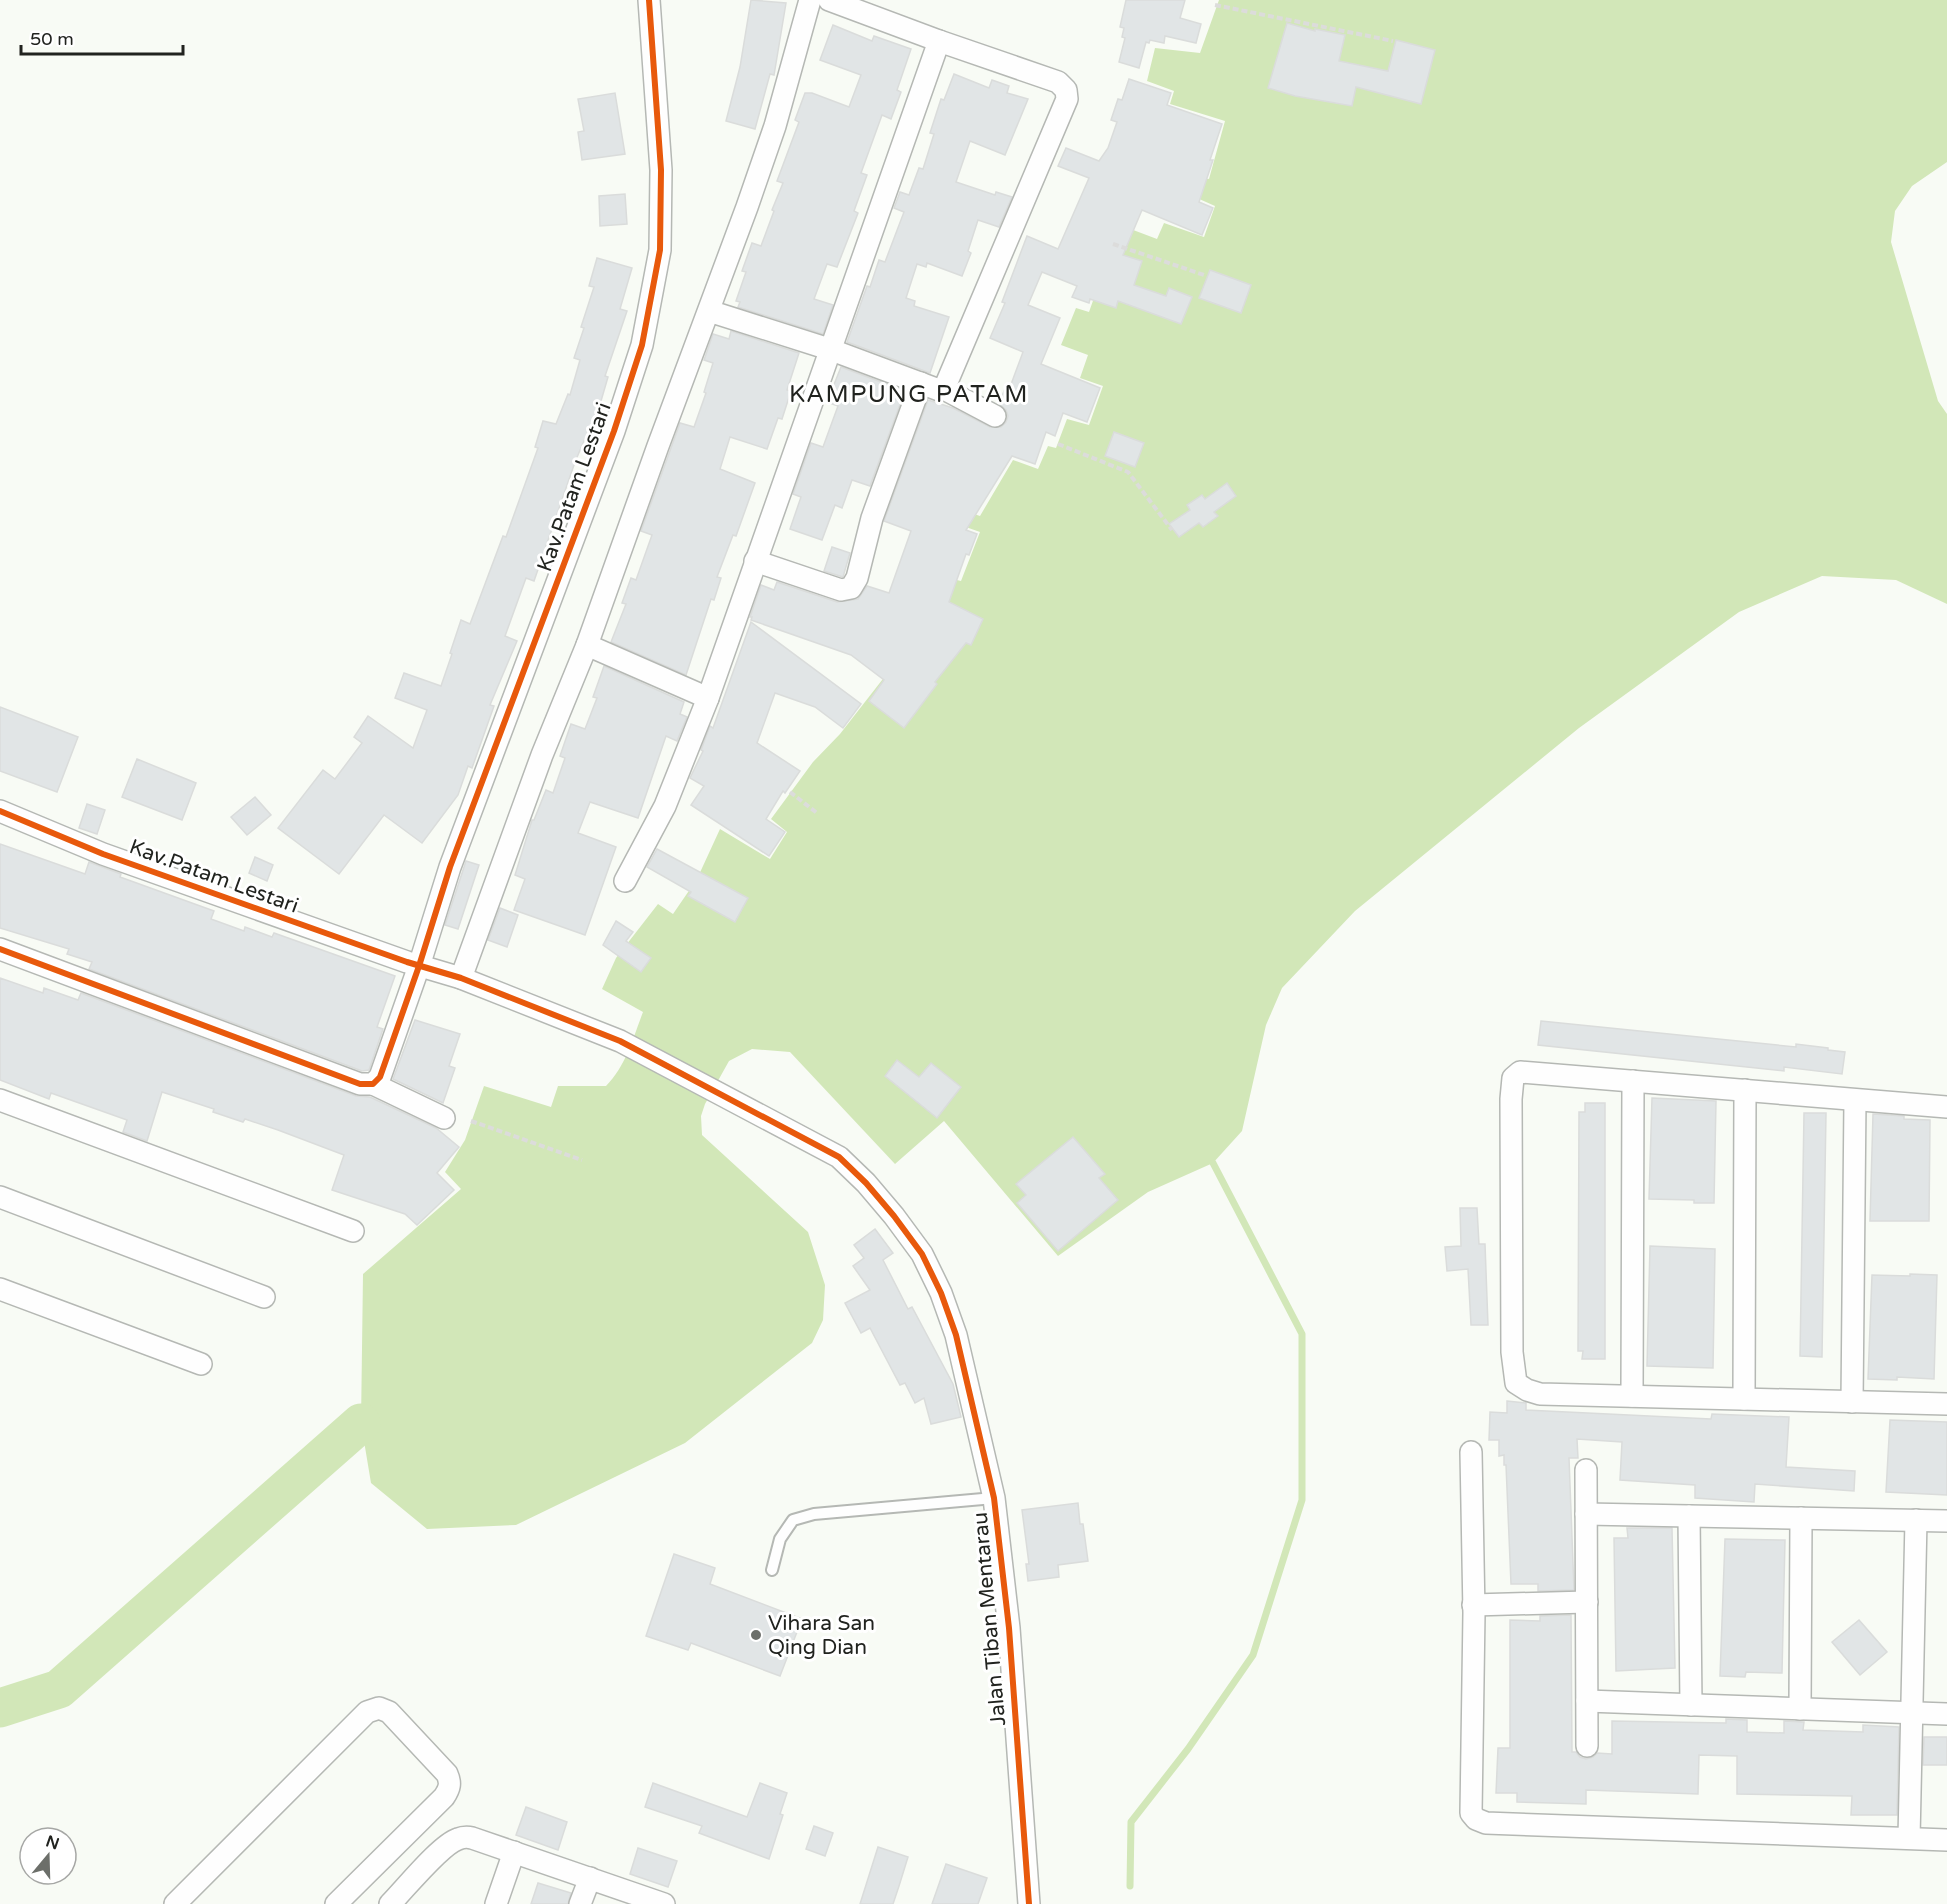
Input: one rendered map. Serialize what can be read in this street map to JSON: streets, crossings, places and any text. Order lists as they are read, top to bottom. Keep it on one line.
{"streets":{"street":["Kav.Patam Lestari","Jalan Tiban Mentarau"]},"crossings":[["Kav.Patam Lestari","Jalan Tiban Mentarau"]],"districts":["KAMPUNG PATAM"],"places":["Vihara San Qing Dian"],"scale_bar":"50 m","north":"top"}
